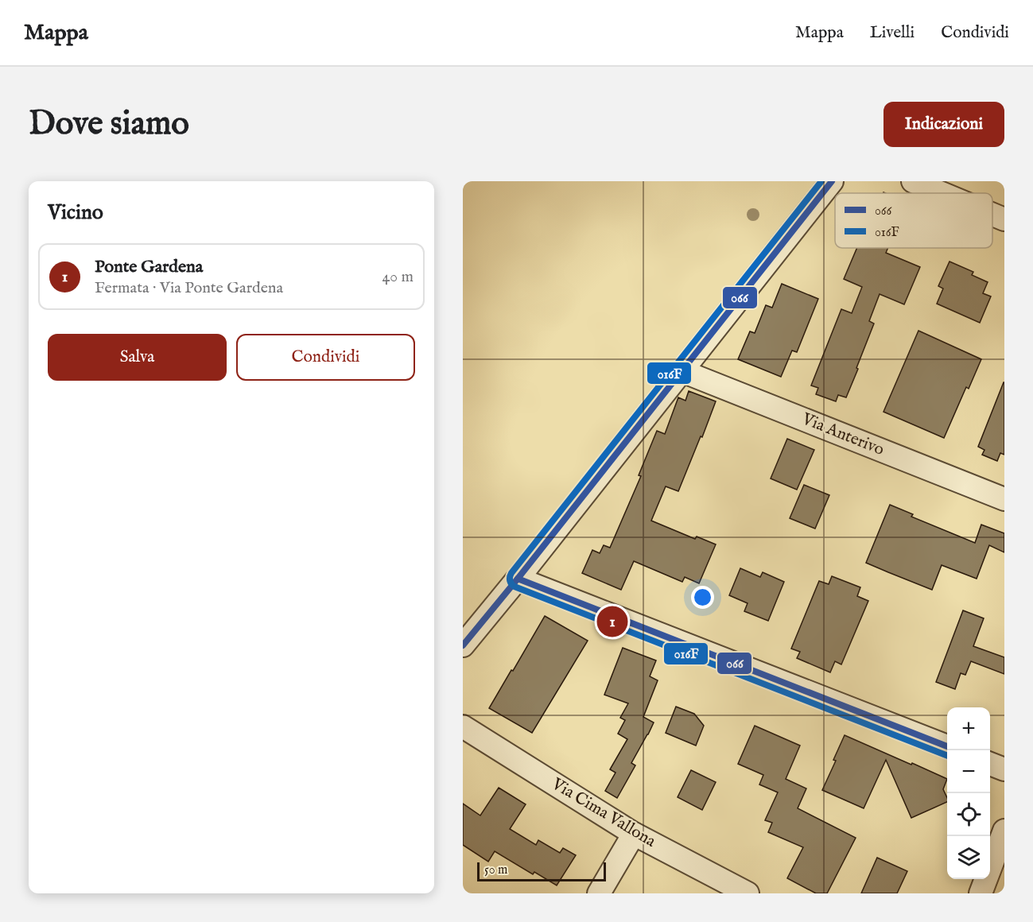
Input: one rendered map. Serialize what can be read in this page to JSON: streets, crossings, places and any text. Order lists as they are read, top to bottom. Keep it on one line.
{"streets":{"street":["Via Anterivo","Via Cima Vallona"]},"lines":["transit line 066","transit line 016F"],"legend":["066","016F"],"scale_bar":"50 m","page":{"header":"Mappa","nav":["Mappa","Livelli","Condividi"],"buttons":["Indicazioni",["Salva","Condividi"]],"title":"Dove siamo","heading":"Vicino","list":[{"mark":"1","name":"Ponte Gardena","note":"Fermata · Via Ponte Gardena","value":"40 m"}],"pins":"1","map_buttons":["+","−"],"scale":"50 m"}}
